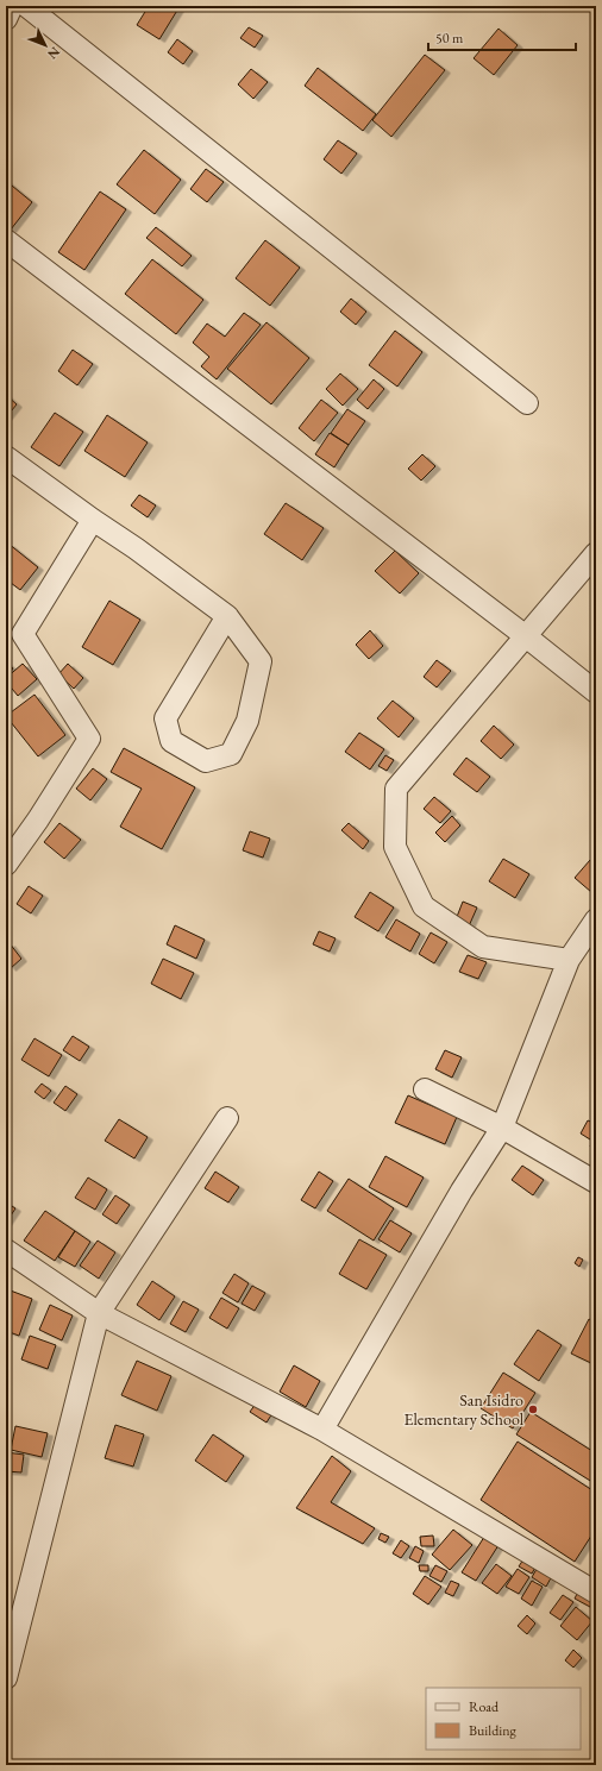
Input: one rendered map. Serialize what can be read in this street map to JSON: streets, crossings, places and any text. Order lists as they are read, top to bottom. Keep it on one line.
{"places":["San Isidro Elementary School"],"legend":["Road","Building"],"scale_bar":"50 m","north":"bottom right"}
